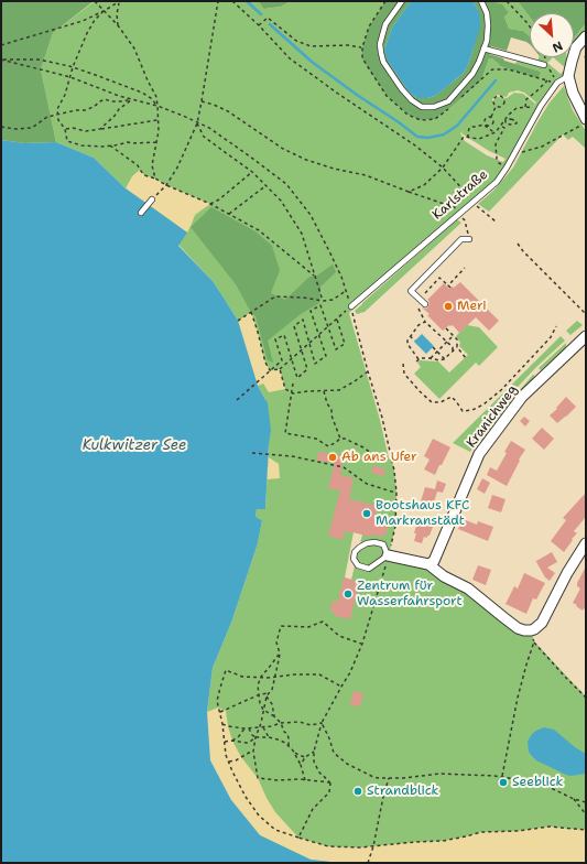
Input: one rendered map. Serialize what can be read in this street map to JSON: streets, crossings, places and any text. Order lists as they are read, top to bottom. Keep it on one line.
{"streets":{"street":["Kranichweg"],"lane":["Karlstraße"]},"water":["Kulkwitzer See"],"places":["Meri","Ab ans Ufer","Bootshaus KFC Markranstädt","Zentrum für Wasserfahrsport","Seeblick","Strandblick"],"north":"bottom right"}
